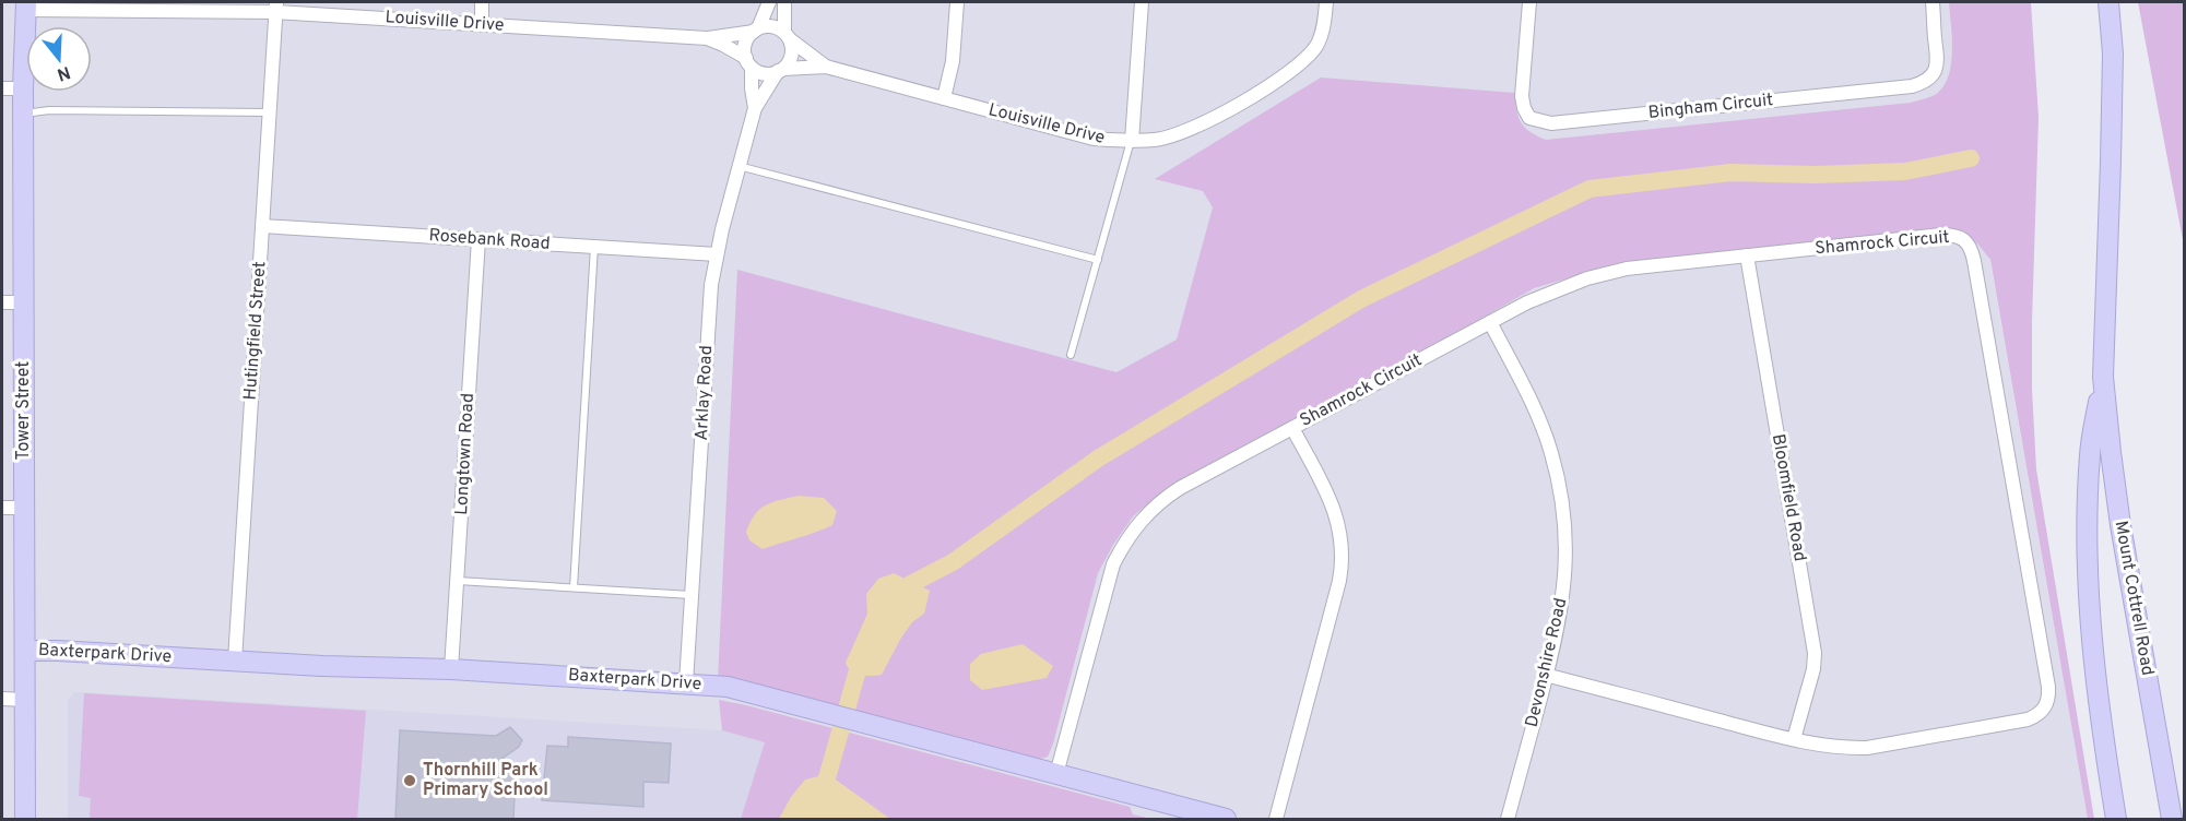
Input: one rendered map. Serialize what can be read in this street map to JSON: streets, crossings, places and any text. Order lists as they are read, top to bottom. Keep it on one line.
{"streets":{"street":["Louisville Drive","Bingham Circuit","Rosebank Road","Shamrock Circuit","Hutingfield Street","Arklay Road","Tower Street","Longtown Road","Bloomfield Road","Mount Cottrell Road","Baxterpark Drive","Devonshire Road"]},"crossings":[["Louisville Drive","Hutingfield Street"],["Louisville Drive","Arklay Road"],["Louisville Drive","Tower Street"],["Rosebank Road","Hutingfield Street"],["Rosebank Road","Arklay Road"],["Rosebank Road","Longtown Road"],["Shamrock Circuit","Bloomfield Road"],["Shamrock Circuit","Baxterpark Drive"],["Shamrock Circuit","Devonshire Road"],["Hutingfield Street","Baxterpark Drive"],["Arklay Road","Baxterpark Drive"],["Tower Street","Baxterpark Drive"],["Longtown Road","Baxterpark Drive"]],"places":["Thornhill Park Primary School"],"north":"bottom"}
